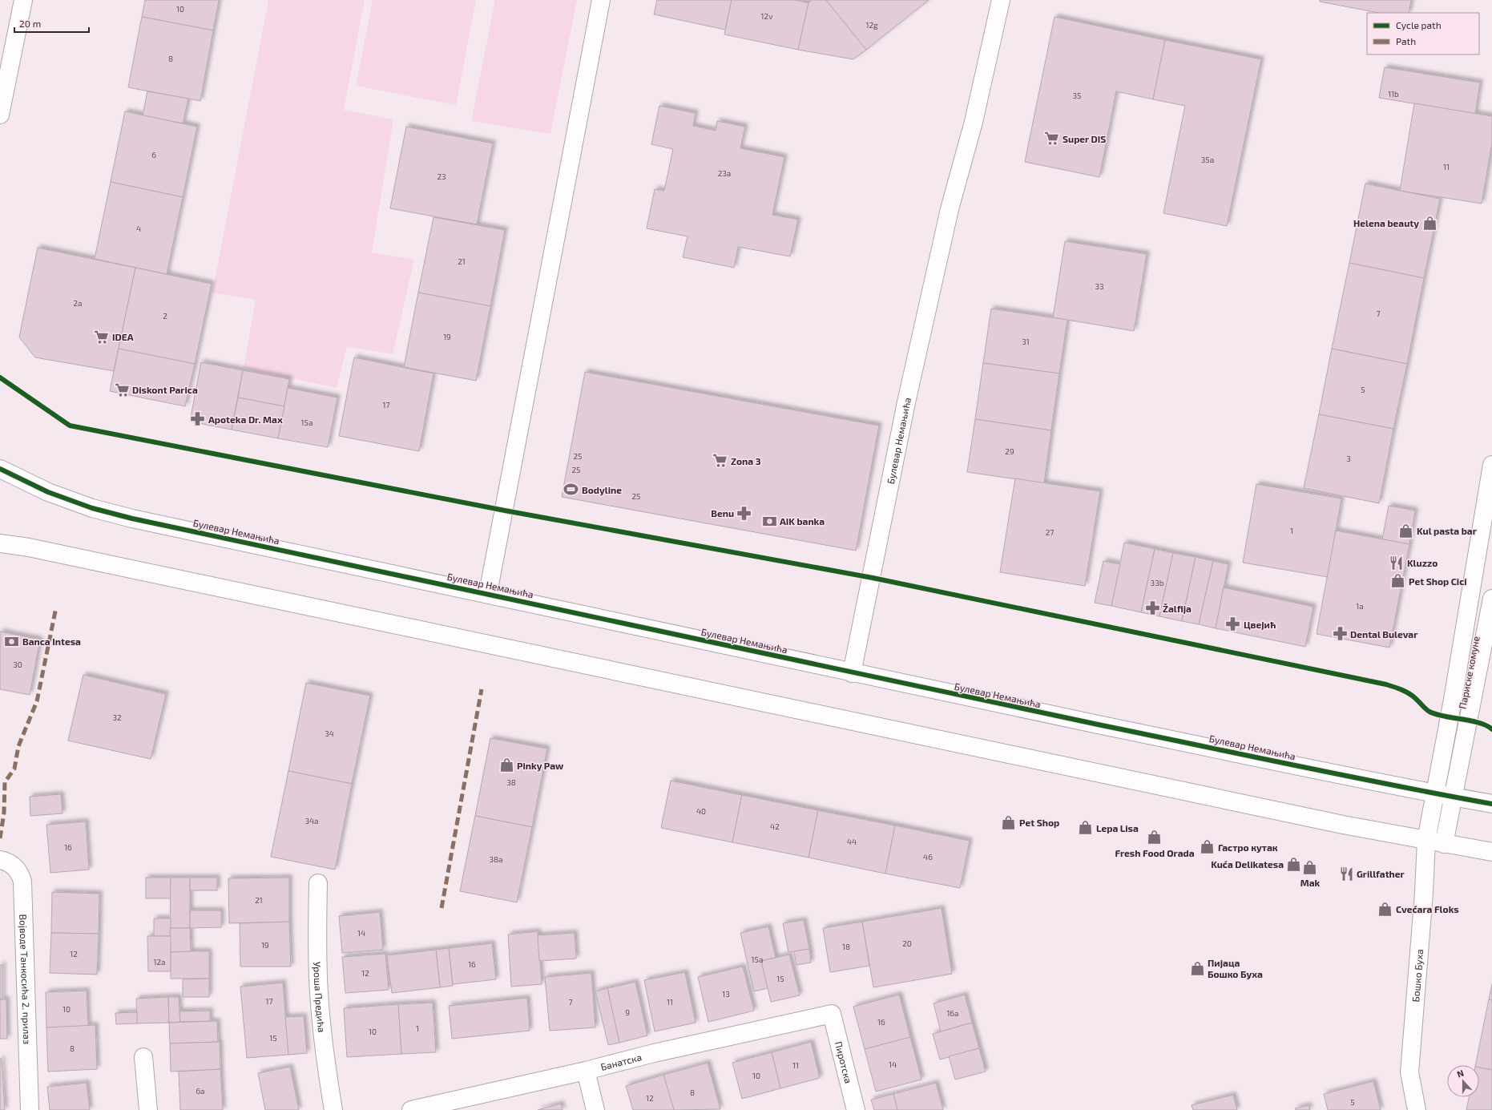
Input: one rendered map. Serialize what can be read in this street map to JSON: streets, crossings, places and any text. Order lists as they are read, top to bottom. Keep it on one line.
{"streets":{"street":["Булевар Немањића","Париске комуне","Бошко Буха","Војводе Танкосића 2. прилаз","Уроша Предића","Банатска","Пиротска"]},"crossings":[["Булевар Немањића","Париске комуне"],["Париске комуне","Бошко Буха"],["Банатска","Пиротска"]],"places":{"supermarket":["Super DIS","IDEA","Diskont Parica","Zona 3"],"shop":["Helena beauty","Kul pasta bar","Pet Shop Cici","Pinky Paw","Pet Shop","Lepa Lisa","Fresh Food Orada","Гастро кутак","Kuća Delikatesa","Mak","Cvećara Floks","Пијаца Бошко Буха"],"pharmacy":["Apoteka Dr. Max","Benu","Žalfija","Цвејић","Dental Bulevar"],"sports":["Bodyline"],"bank":["AIK banka","Banca Intesa"],"restaurant":["Kluzzo","Grillfather"]},"house_numbers":["10","12v","12g","8","11b","35","6","35a","11","23a","23","4","21","33","2a","7","2","19","31","5","17","15a","29","25","3","25","25","1","27","33b","1a","30","32","34","38","40","34a","42","44","16","46","38a","21","14","20","19","18","12","15a","12a","16","12","15","13","17","7","11","10","9","16a","16","1","10","15","8","14","11","10","6a","8","12","5"],"legend":["Cycle path","Path"],"scale_bar":"20 m","north":"top"}
